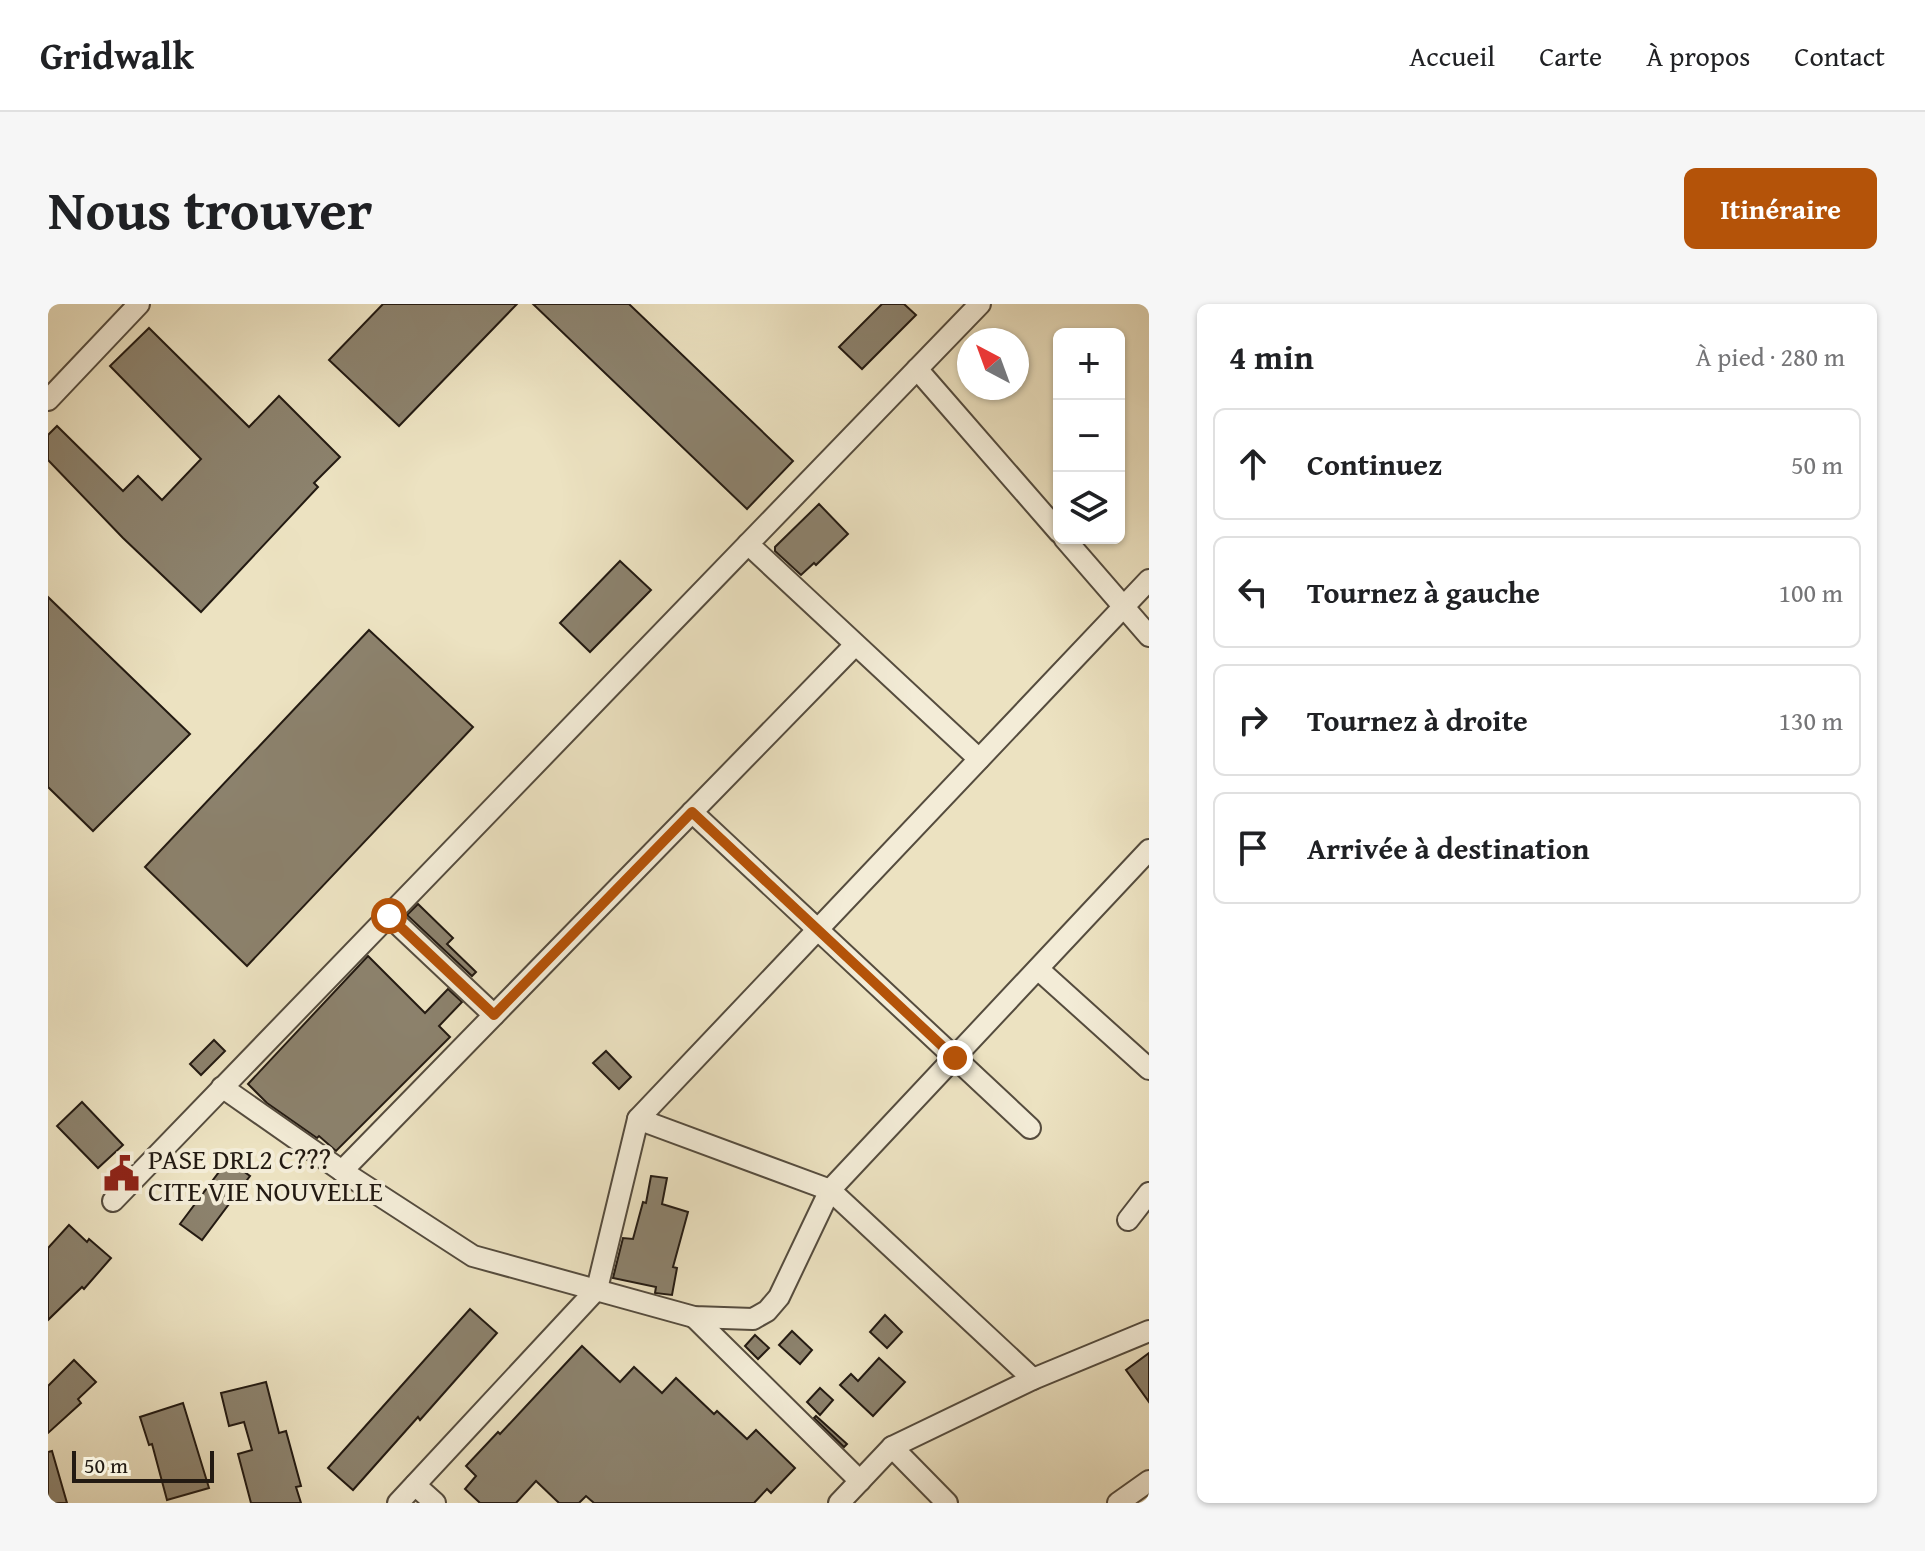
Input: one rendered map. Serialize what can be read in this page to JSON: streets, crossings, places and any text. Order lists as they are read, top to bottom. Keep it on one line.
{"places":{"public building":["PASE DRL2 C??? CITE VIE NOUVELLE"]},"scale_bar":"50 m","north":"top left","page":{"header":"Gridwalk","nav":["Accueil","Carte","À propos","Contact"],"title":"Nous trouver","buttons":"Itinéraire","heading":["4 min","À pied · 280 m"],"map_buttons":["+","−"],"list":[["Continuez","50 m"],["Tournez à gauche","100 m"],["Tournez à droite","130 m"],"Arrivée à destination"],"scale":"50 m"}}
